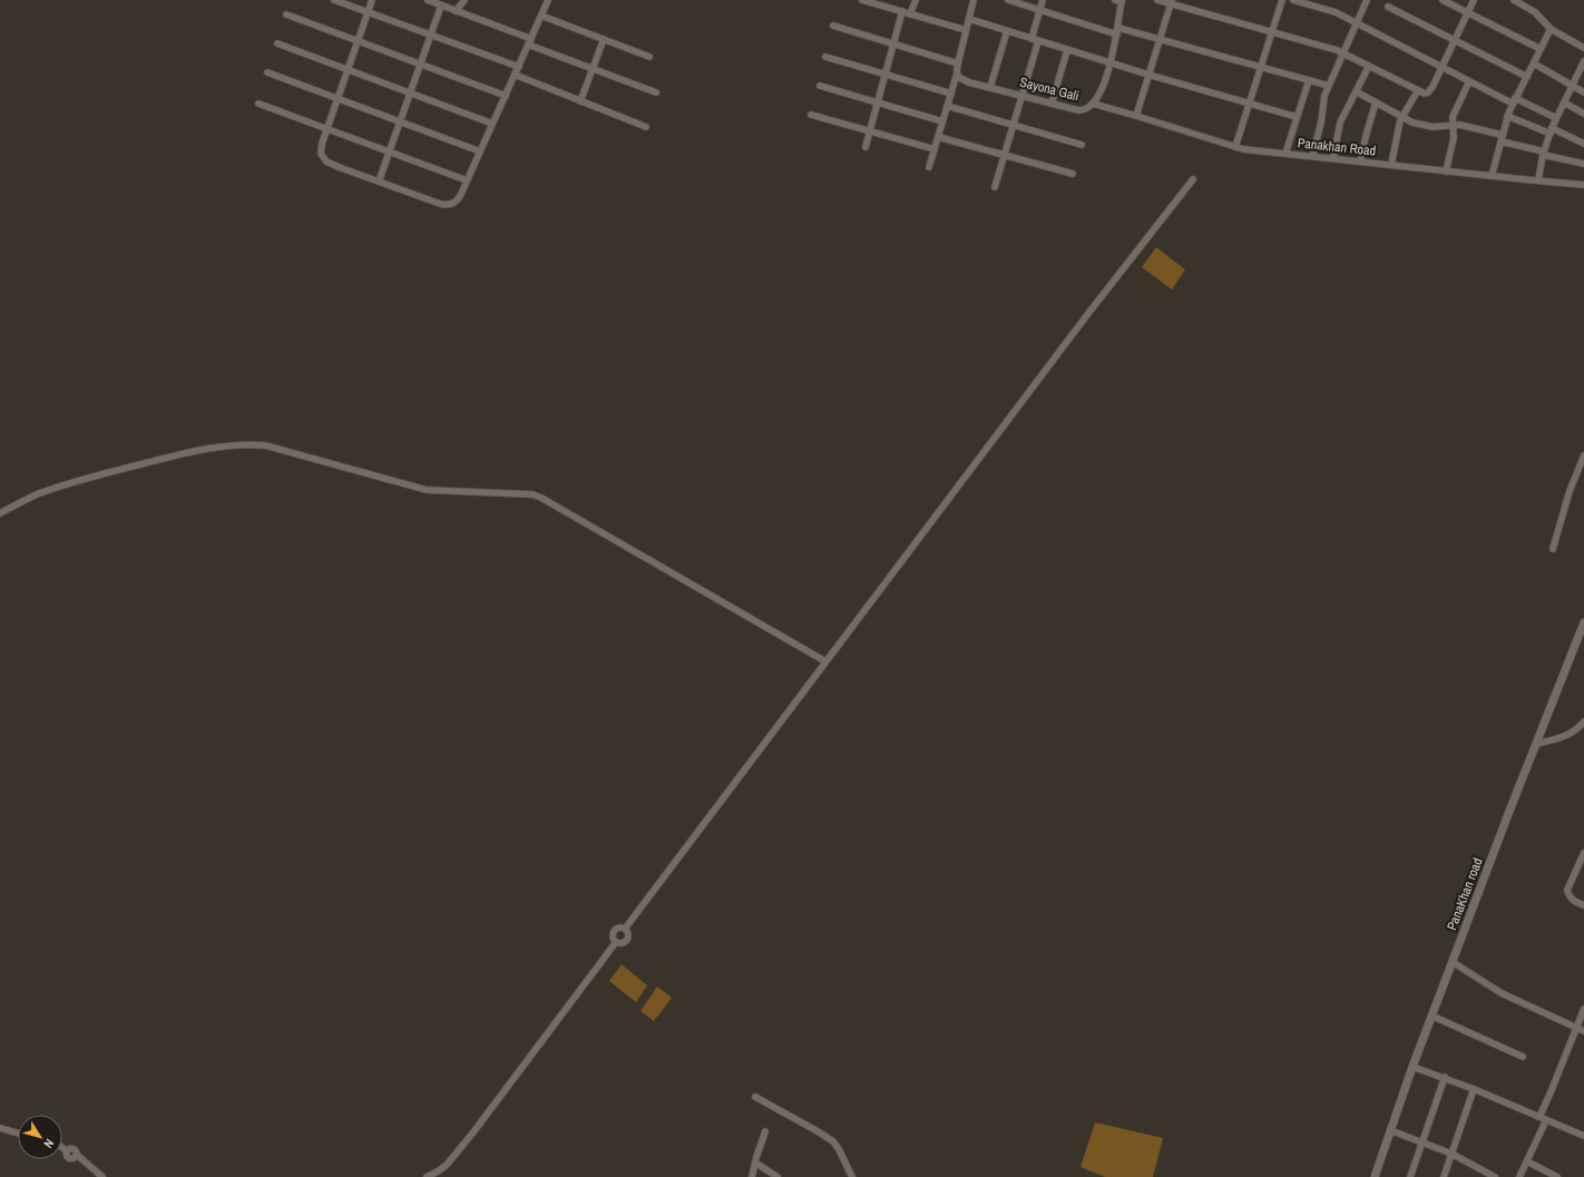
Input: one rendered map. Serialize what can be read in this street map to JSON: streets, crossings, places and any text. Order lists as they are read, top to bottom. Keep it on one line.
{"streets":{"street":["Sayona Gali","Panakhan Road","PanaKhan road"]},"crossings":[["Sayona Gali","Panakhan Road"]],"north":"bottom right"}
